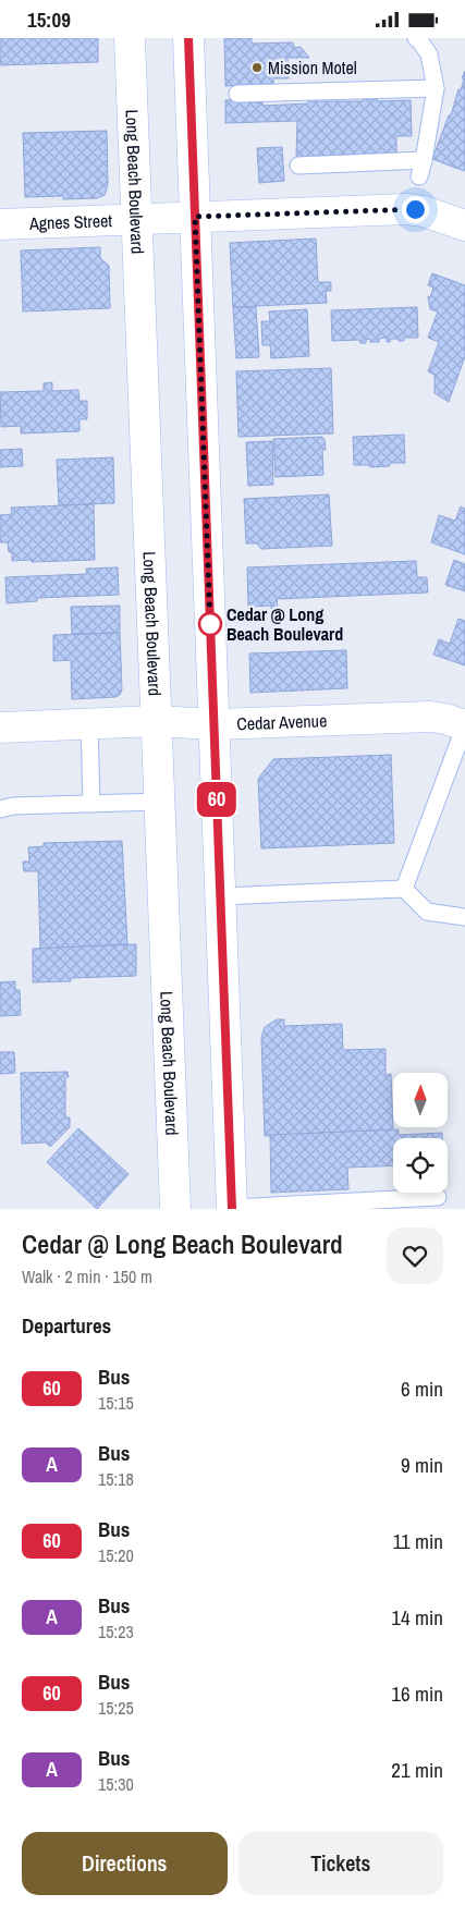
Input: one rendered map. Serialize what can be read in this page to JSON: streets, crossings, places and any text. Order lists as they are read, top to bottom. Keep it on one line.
{"streets":{"main road":["Long Beach Boulevard","Agnes Street","Cedar Avenue"]},"crossings":[["Long Beach Boulevard","Agnes Street"],["Long Beach Boulevard","Cedar Avenue"]],"places":["Mission Motel","Cedar @ Long Beach Boulevard"],"lines":["bus line 60"],"north":"top","page":{"status":"15:09","on_map":"60","heading":[["Cedar @ Long Beach Boulevard","Walk · 2 min · 150 m"],"Departures"],"list":[{"mark":"60","name":"Bus","note":"15:15","value":"6 min"},{"mark":"A","name":"Bus","note":"15:18","value":"9 min"},{"mark":"60","name":"Bus","note":"15:20","value":"11 min"},{"mark":"A","name":"Bus","note":"15:23","value":"14 min"},{"mark":"60","name":"Bus","note":"15:25","value":"16 min"},{"mark":"A","name":"Bus","note":"15:30","value":"21 min"}],"buttons":["Directions","Tickets"]}}
